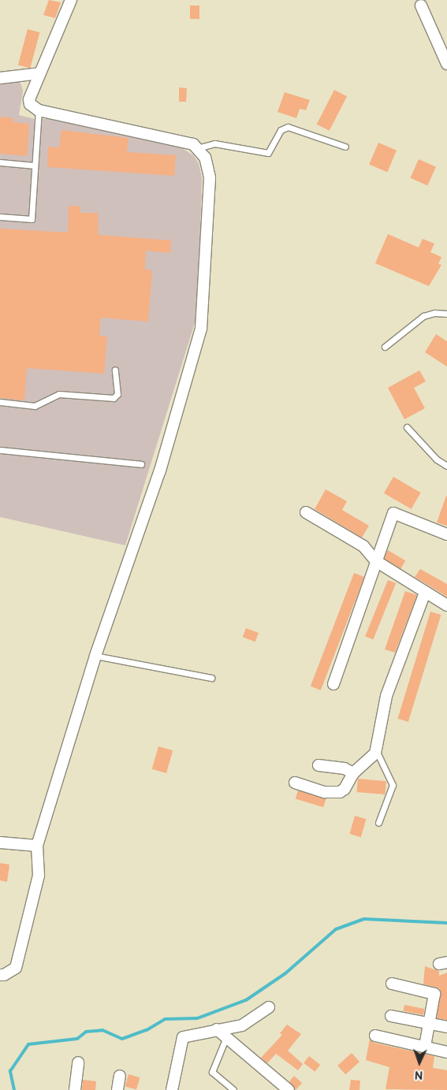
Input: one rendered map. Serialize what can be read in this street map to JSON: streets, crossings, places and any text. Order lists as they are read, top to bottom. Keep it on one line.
{"north":"bottom"}
